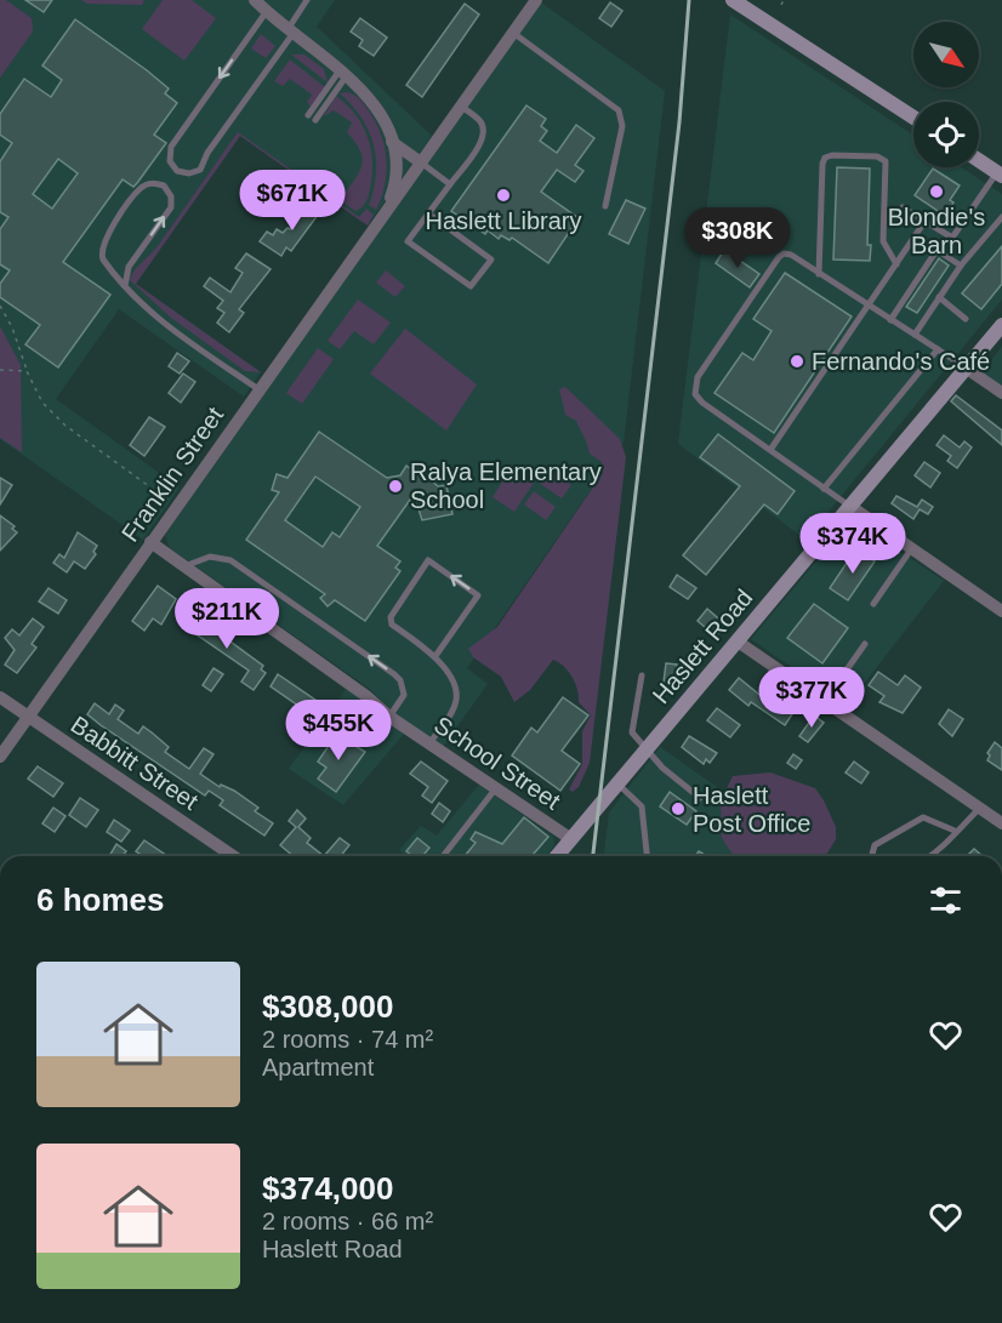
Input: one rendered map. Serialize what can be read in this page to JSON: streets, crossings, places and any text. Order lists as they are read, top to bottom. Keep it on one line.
{"streets":{"street":["Franklin Street","Haslett Road","Babbitt Street","School Street"]},"crossings":[["Franklin Street","Babbitt Street"],["Franklin Street","School Street"],["Haslett Road","School Street"]],"places":["Blondie's Barn","Haslett Library","Fernando's Café","Ralya Elementary School","Haslett Post Office"],"north":"bottom right","page":{"price":["$671K","$308K","$374K","$211K","$377K","$455K"],"heading":"6 homes","list":[{"name":"$308,000","note":"2 rooms · 74 m² · Apartment"},{"name":"$374,000","note":"2 rooms · 66 m² · Haslett Road"}]}}
